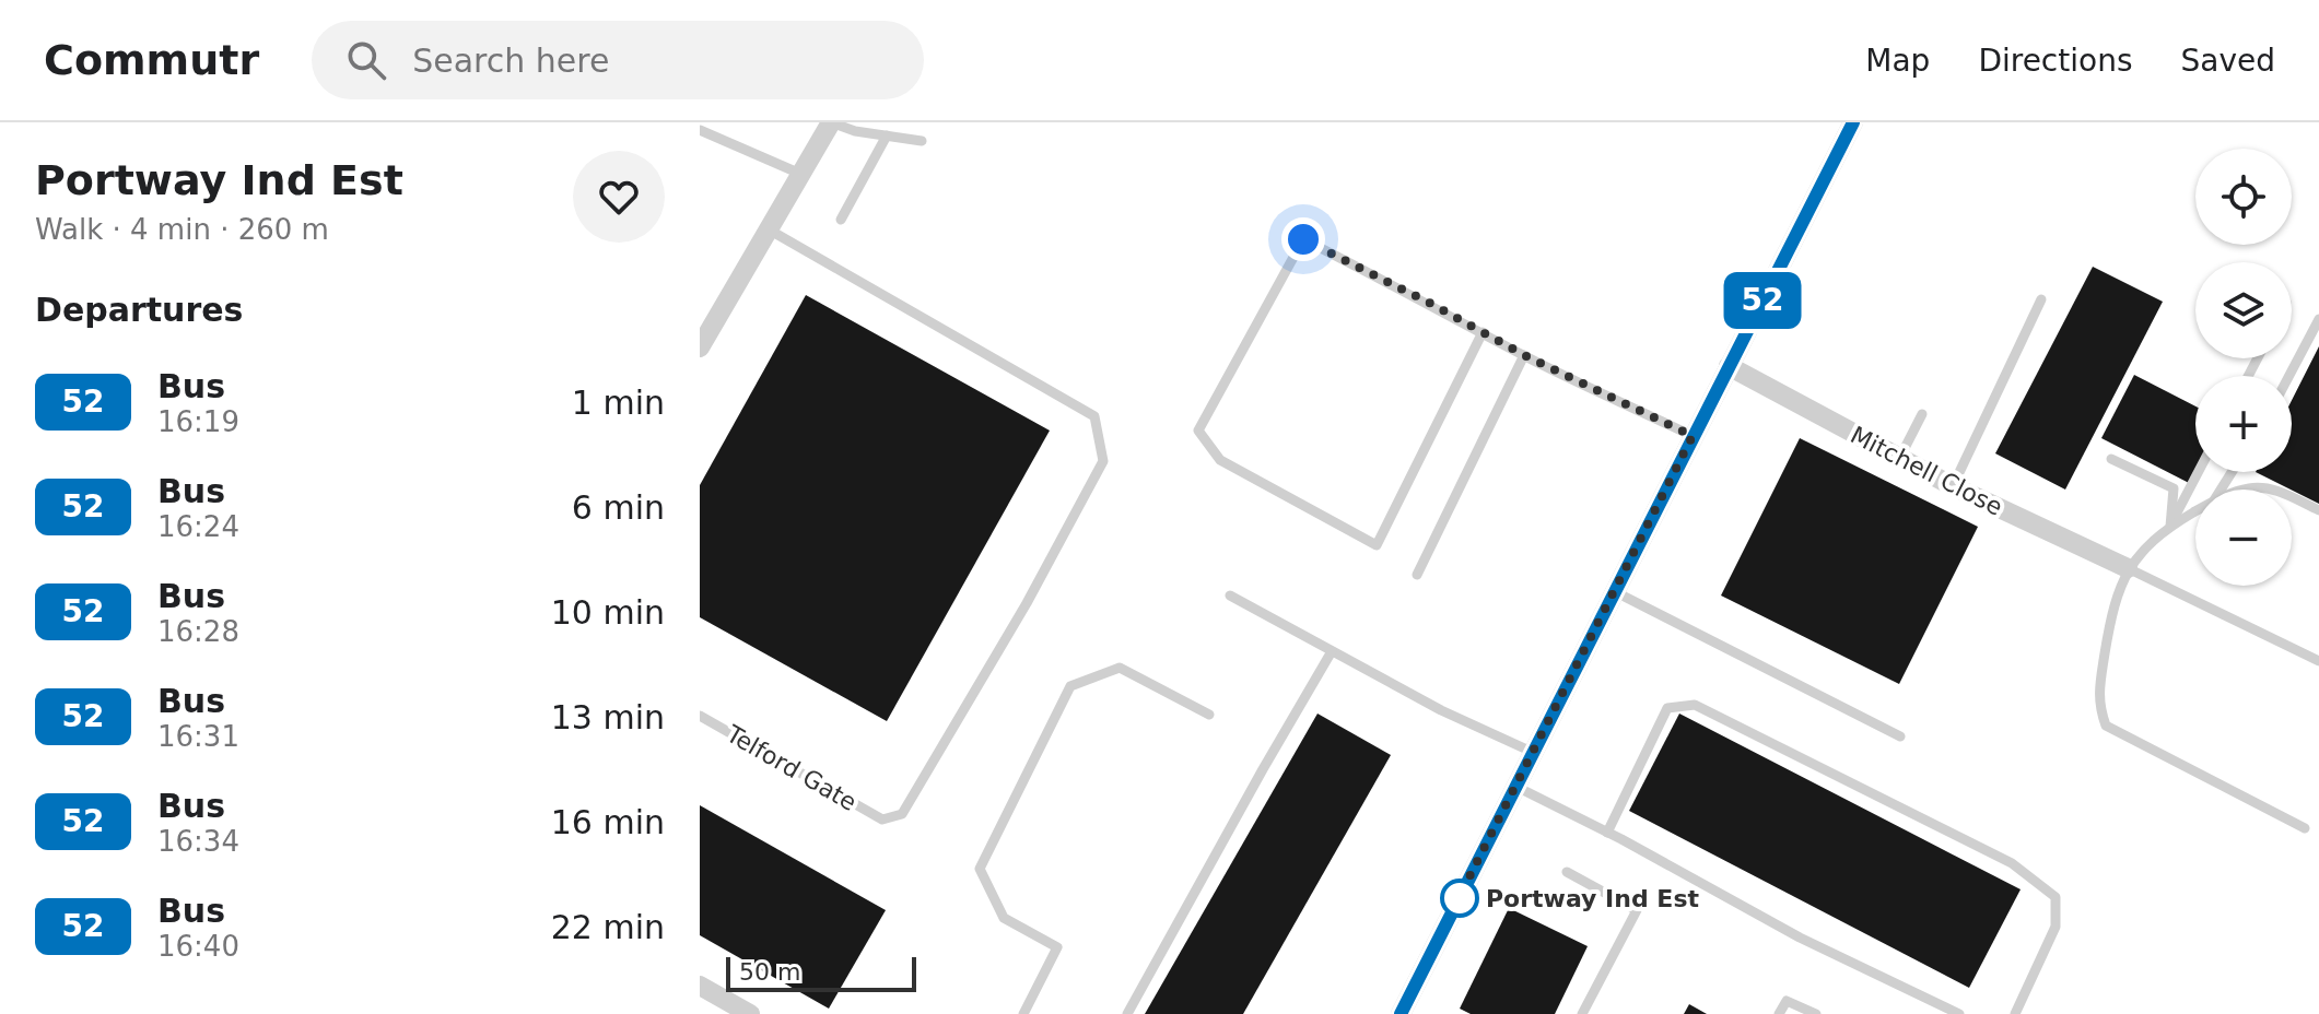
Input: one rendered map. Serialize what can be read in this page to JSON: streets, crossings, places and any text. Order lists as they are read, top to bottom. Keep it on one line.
{"streets":{"street":["Mitchell Close"],"lane":["Telford Gate"]},"places":["Portway Ind Est"],"lines":["bus line 52"],"scale_bar":"50 m","page":{"header":"Commutr","search":"Search here","nav":["Map","Directions","Saved"],"heading":[["Portway Ind Est","Walk · 4 min · 260 m"],"Departures"],"on_map":"52","map_buttons":["+","−"],"list":[{"mark":"52","name":"Bus","note":"16:19","value":"1 min"},{"mark":"52","name":"Bus","note":"16:24","value":"6 min"},{"mark":"52","name":"Bus","note":"16:28","value":"10 min"},{"mark":"52","name":"Bus","note":"16:31","value":"13 min"},{"mark":"52","name":"Bus","note":"16:34","value":"16 min"},{"mark":"52","name":"Bus","note":"16:40","value":"22 min"}],"scale":"50 m"}}
